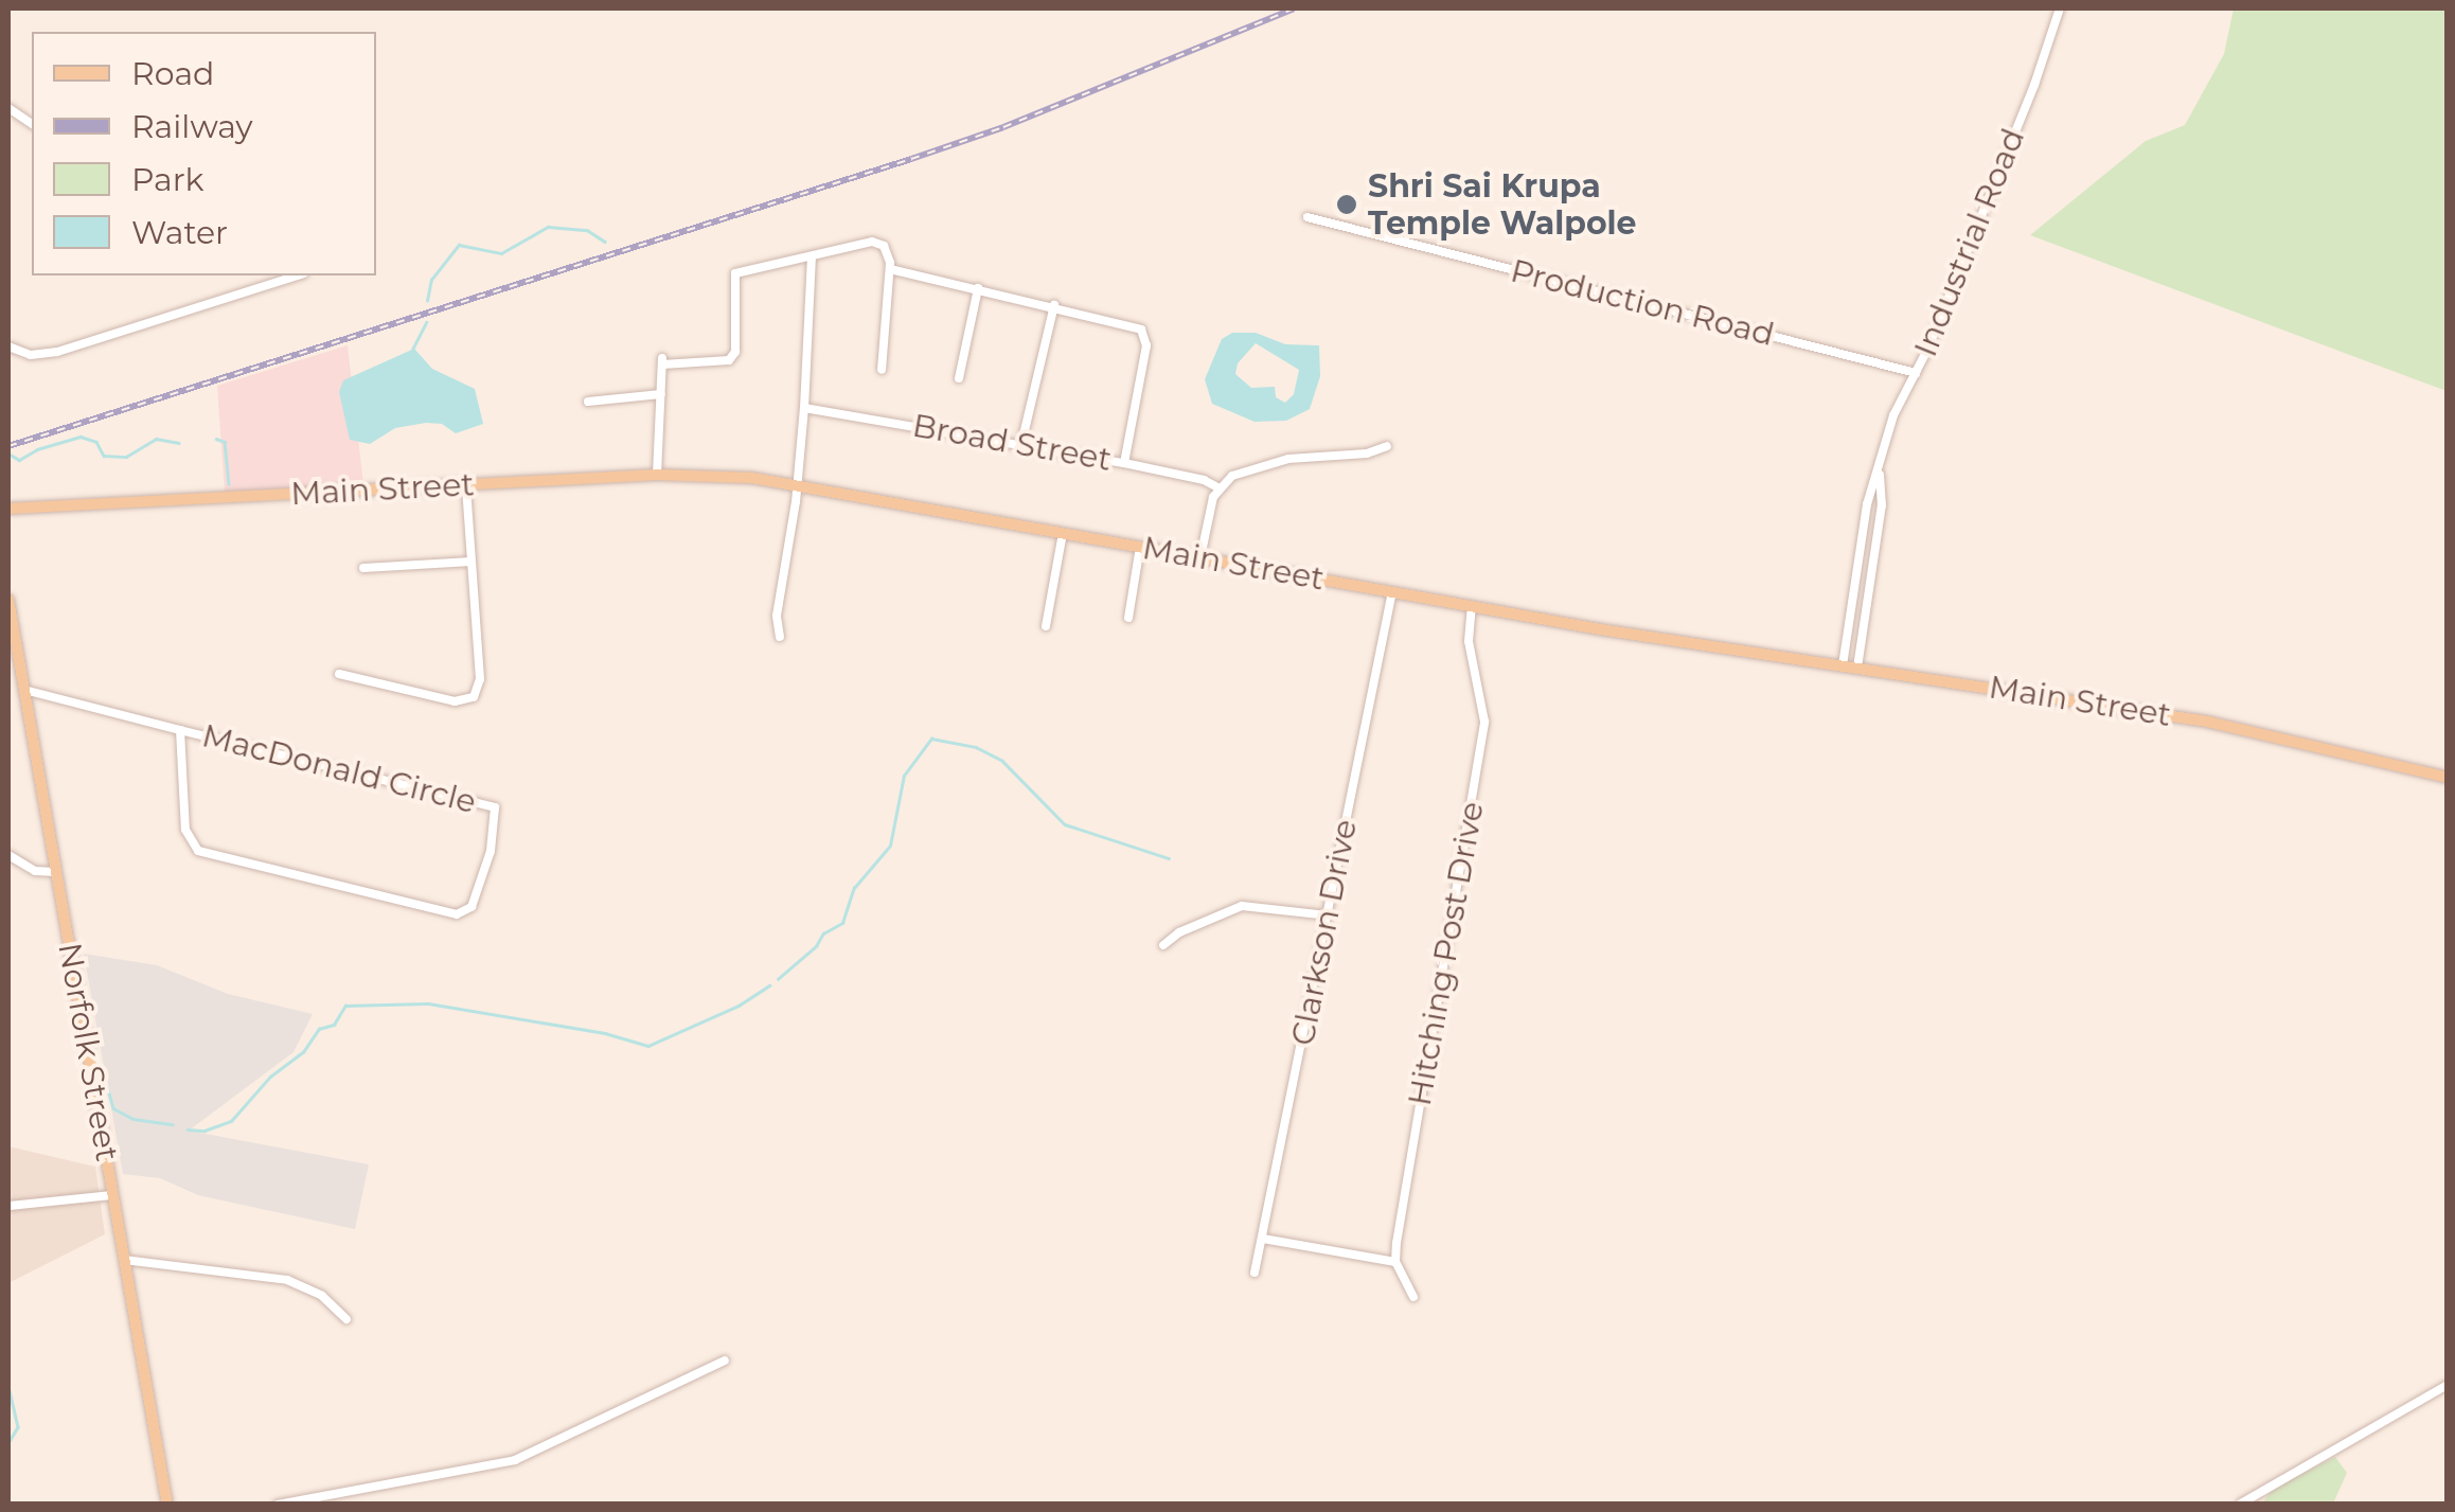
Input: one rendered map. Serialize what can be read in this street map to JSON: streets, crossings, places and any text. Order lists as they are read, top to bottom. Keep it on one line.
{"streets":{"main road":["Main Street","Norfolk Street"],"street":["Industrial Road","Production Road","Broad Street","MacDonald Circle","Clarkson Drive","Hitching Post Drive"]},"crossings":[["Industrial Road","Production Road"],["Industrial Road","Main Street"],["Main Street","Clarkson Drive"],["Main Street","Hitching Post Drive"],["MacDonald Circle","Norfolk Street"]],"places":["Shri Sai Krupa Temple Walpole"],"legend":["Road","Railway","Park","Water"]}
